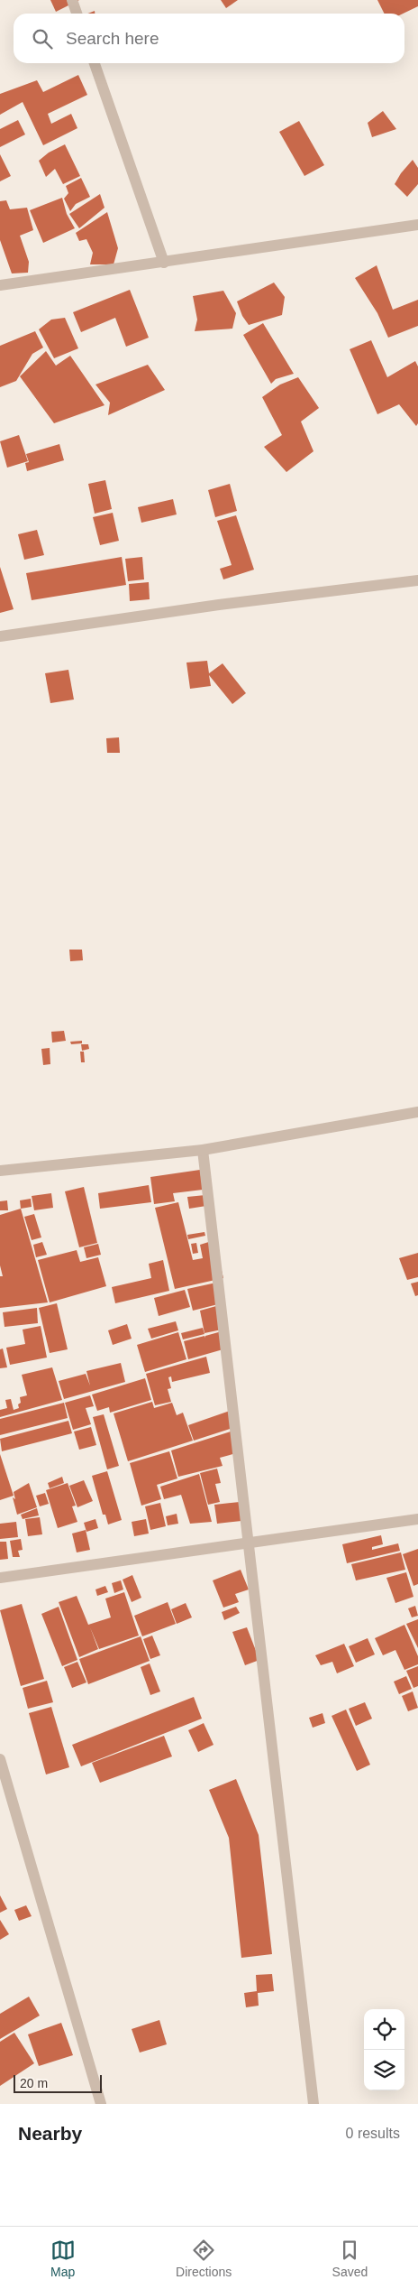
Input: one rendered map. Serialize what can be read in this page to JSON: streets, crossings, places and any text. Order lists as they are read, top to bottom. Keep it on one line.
{"scale_bar":"20 m","page":{"search":"Search here","scale":"20 m","heading":["Nearby","0 results"],"nav":["Map","Directions","Saved"]}}
